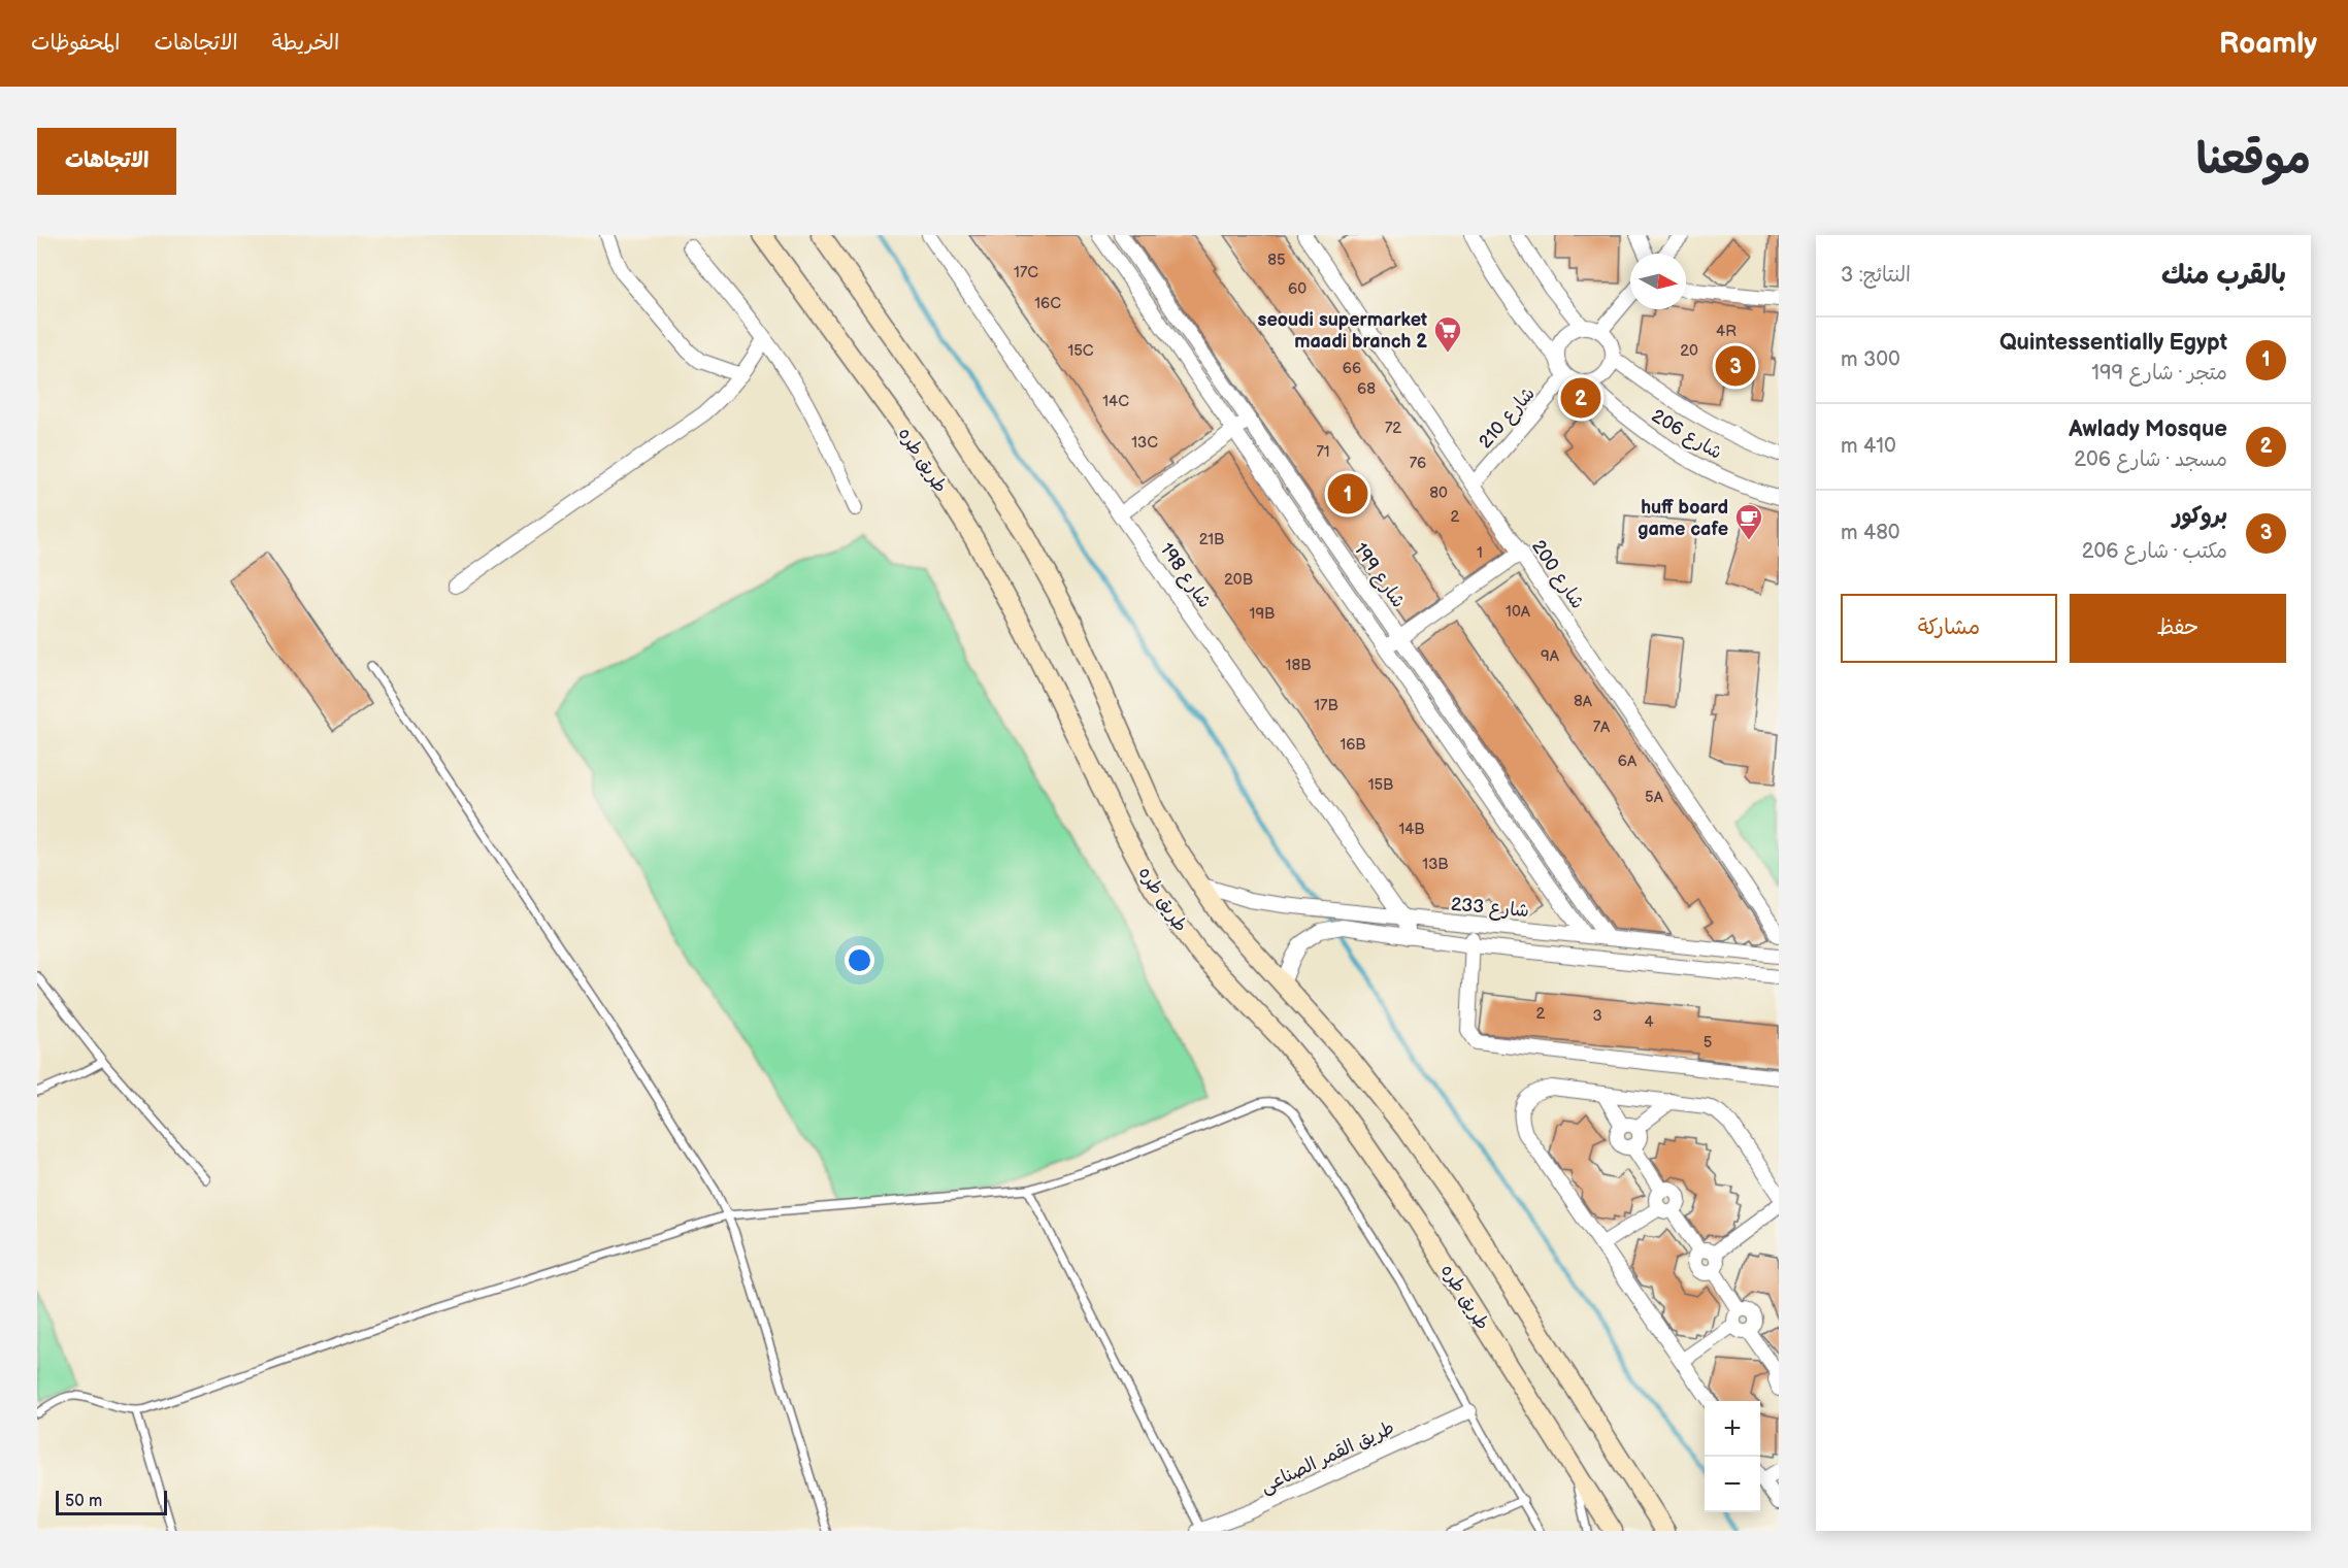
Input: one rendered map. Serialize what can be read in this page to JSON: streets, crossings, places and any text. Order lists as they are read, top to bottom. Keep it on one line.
{"streets":{"main road":["طريق طره"],"street":["شارع 210","شارع 206","شارع 200","شارع 198","شارع 199","شارع 233","طريق القمر الصناعى"]},"crossings":[["شارع 210","شارع 206"],["شارع 210","شارع 200"],["طريق طره","شارع 233"],["شارع 198","شارع 233"],["شارع 199","شارع 233"]],"places":{"supermarket":["seoudi supermarket maadi branch 2"],"cafe":["huff board game cafe"]},"house_numbers":["85","17C","60","16C","4R","15C","20","66","68","14C","72","13C","71","76","80","2","21B","1","20B","10A","19B","9A","18B","8A","17B","7A","16B","6A","15B","5A","14B","13B","2","3","4","5"],"scale_bar":"50 m","north":"right","page":{"header":"Roamly","nav":["الخريطة","الاتجاهات","المحفوظات"],"title":"موقعنا","buttons":["الاتجاهات",["حفظ","مشاركة"]],"heading":["بالقرب منك","النتائج: 3"],"list":[{"mark":"1","name":"Quintessentially Egypt","note":"متجر · شارع 199","value":"300 m"},{"mark":"2","name":"Awlady Mosque","note":"مسجد · شارع 206","value":"410 m"},{"mark":"3","name":"بروكور","note":"مكتب · شارع 206","value":"480 m"}],"pins":["3","2","1"],"map_buttons":["+","−"],"scale":"50 m"}}
